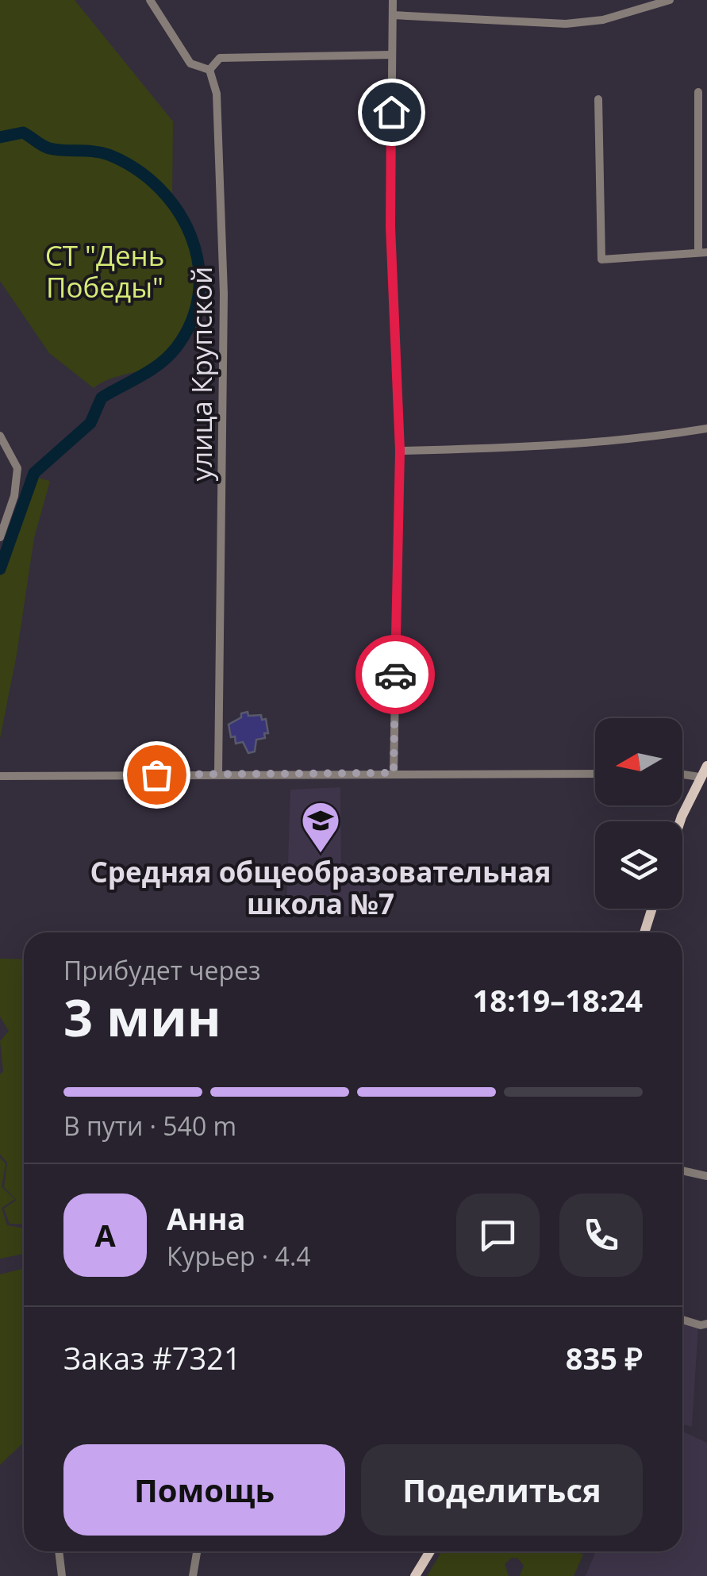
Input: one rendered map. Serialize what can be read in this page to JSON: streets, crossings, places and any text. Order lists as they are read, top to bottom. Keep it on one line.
{"streets":{"street":["улица Крупской"]},"parks":["СТ \"День Победы\""],"places":{"school or university":["Средняя общеобразовательная школа №7"]},"north":"left","page":{"heading":["3 мин","Прибудет через","18:19–18:24"],"panel":["Анна","Курьер · 4.4","Заказ #7321","835 ₽"],"bar":"В пути · 540 m","round":"А","buttons":["Помощь","Поделиться"]}}
